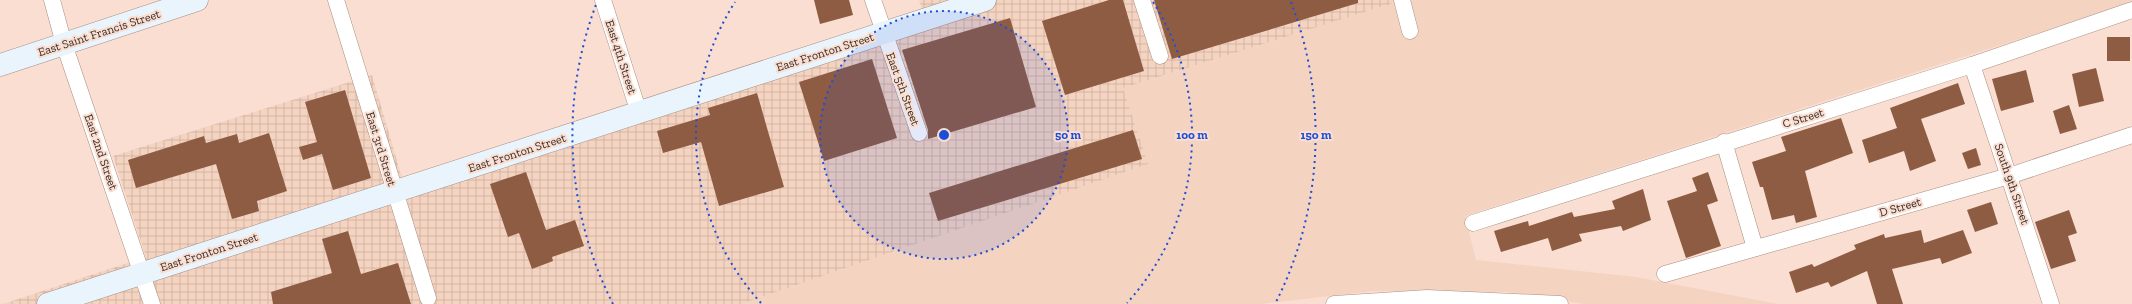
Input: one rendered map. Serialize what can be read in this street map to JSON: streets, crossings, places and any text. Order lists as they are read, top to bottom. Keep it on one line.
{"streets":{"main road":["East Saint Francis Street","East Fronton Street"],"street":["East 4th Street","East 5th Street","C Street","East 3rd Street","East 2nd Street","South 9th Street","D Street"]},"crossings":[["East Saint Francis Street","East 2nd Street"],["East Fronton Street","East 4th Street"],["East Fronton Street","East 5th Street"],["East Fronton Street","East 3rd Street"],["East Fronton Street","East 2nd Street"],["C Street","South 9th Street"],["South 9th Street","D Street"]],"rings":["50 m","100 m","150 m"]}
